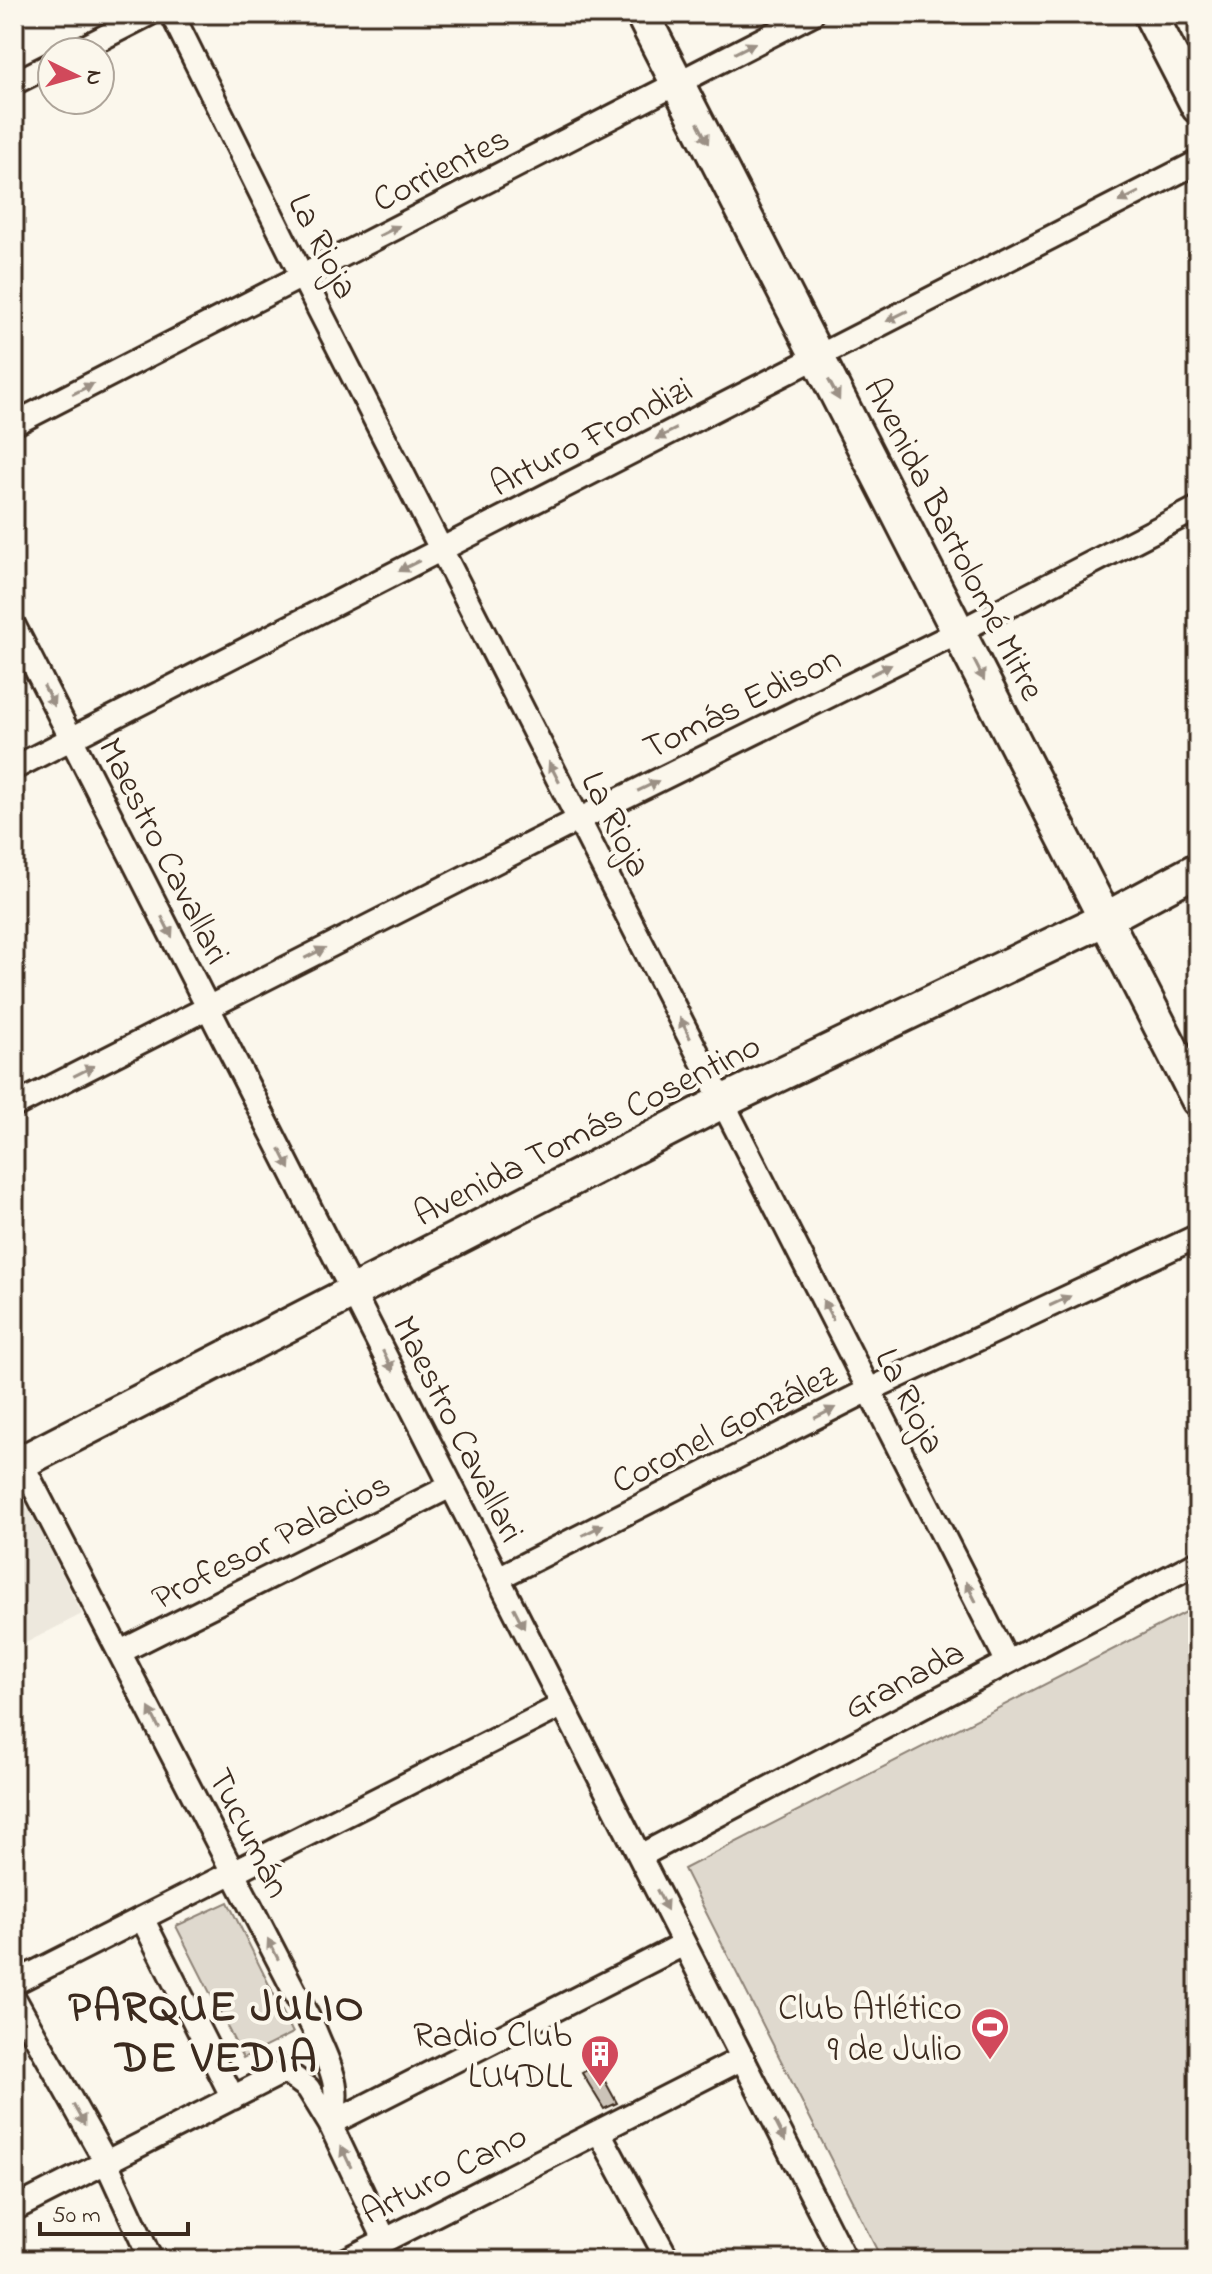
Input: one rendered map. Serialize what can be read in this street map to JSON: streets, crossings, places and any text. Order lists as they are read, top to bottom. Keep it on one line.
{"streets":{"main road":["Avenida Bartolomé Mitre","Avenida Tomás Cosentino"],"street":["Corrientes","La Rioja","Arturo Frondizi","Tomás Edison","Maestro Cavallari","Coronel González","Profesor Palacios","Granada","Tucumán","Arturo Cano"]},"crossings":[["Corrientes","La Rioja"],["Corrientes","Avenida Bartolomé Mitre"],["La Rioja","Arturo Frondizi"],["La Rioja","Tomás Edison"],["La Rioja","Avenida Tomás Cosentino"],["La Rioja","Coronel González"],["La Rioja","Granada"],["Arturo Frondizi","Avenida Bartolomé Mitre"],["Arturo Frondizi","Maestro Cavallari"],["Avenida Bartolomé Mitre","Tomás Edison"],["Avenida Bartolomé Mitre","Avenida Tomás Cosentino"],["Tomás Edison","Maestro Cavallari"],["Maestro Cavallari","Avenida Tomás Cosentino"],["Maestro Cavallari","Coronel González"],["Maestro Cavallari","Profesor Palacios"],["Maestro Cavallari","Granada"],["Maestro Cavallari","Arturo Cano"],["Avenida Tomás Cosentino","Tucumán"],["Profesor Palacios","Tucumán"]],"one_way":["Corrientes","La Rioja","Arturo Frondizi","Avenida Bartolomé Mitre","Tomás Edison","Maestro Cavallari","Coronel González"],"districts":["PARQUE JULIO DE VEDIA"],"places":{"sports":["Club Atlético 9 de Julio"],"building":["Radio Club LU4DLL"]},"scale_bar":"50 m","north":"right"}
